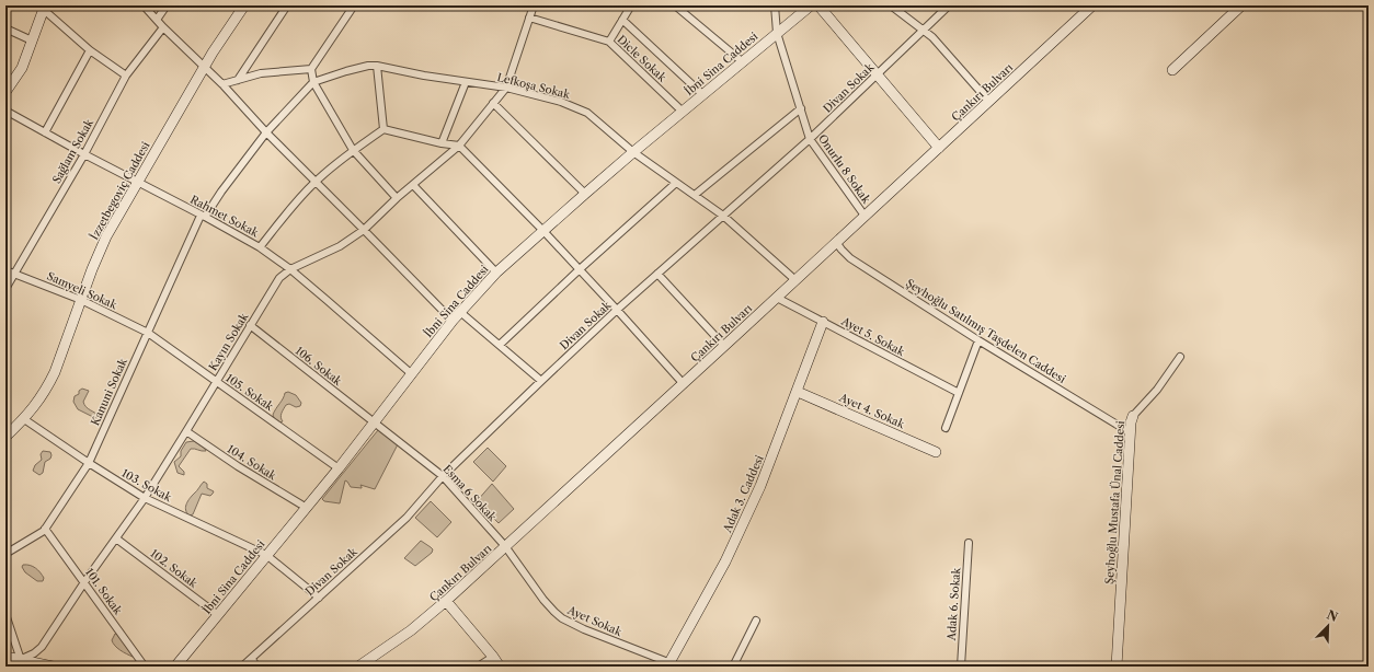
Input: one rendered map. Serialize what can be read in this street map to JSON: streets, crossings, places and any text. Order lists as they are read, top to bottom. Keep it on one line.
{"streets":{"street":["Dicle Sokak","İbni Sina Caddesi","Lefkoşa Sokak","Divan Sokak","Çankırı Bulvarı","Sağlam Sokak","Onurlu 8 Sokak","İzzetbegoviç Caddesi","Rahmet Sokak","Samyeli Sokak","Şeyhoğlu Satılmış Taşdelen Caddesi","Ayet 5. Sokak","Kayın Sokak","106. Sokak","Kanuni Sokak","105. Sokak","Ayet 4. Sokak","104. Sokak","103. Sokak","Esma 6 Sokak","Adak 3. Caddesi","Şeyhoğlu Mustafa Ünal Caddesi","102. Sokak","101. Sokak","Adak 6. Sokak","Ayet Sokak"]},"crossings":[["Dicle Sokak","İbni Sina Caddesi"],["İbni Sina Caddesi","Lefkoşa Sokak"],["İbni Sina Caddesi","Onurlu 8 Sokak"],["İbni Sina Caddesi","Rahmet Sokak"],["İbni Sina Caddesi","106. Sokak"],["İbni Sina Caddesi","105. Sokak"],["İbni Sina Caddesi","104. Sokak"],["İbni Sina Caddesi","103. Sokak"],["İbni Sina Caddesi","Esma 6 Sokak"],["İbni Sina Caddesi","102. Sokak"],["Lefkoşa Sokak","Divan Sokak"],["Lefkoşa Sokak","Çankırı Bulvarı"],["Lefkoşa Sokak","Kayın Sokak"],["Lefkoşa Sokak","Kanuni Sokak"],["Divan Sokak","Onurlu 8 Sokak"],["Divan Sokak","103. Sokak"],["Divan Sokak","Esma 6 Sokak"],["Çankırı Bulvarı","Onurlu 8 Sokak"],["Çankırı Bulvarı","Şeyhoğlu Satılmış Taşdelen Caddesi"],["Çankırı Bulvarı","Ayet 5. Sokak"],["Çankırı Bulvarı","Esma 6 Sokak"],["Çankırı Bulvarı","Ayet Sokak"],["Sağlam Sokak","Rahmet Sokak"],["Sağlam Sokak","Samyeli Sokak"],["İzzetbegoviç Caddesi","Rahmet Sokak"],["İzzetbegoviç Caddesi","Samyeli Sokak"],["İzzetbegoviç Caddesi","103. Sokak"],["Rahmet Sokak","Kayın Sokak"],["Rahmet Sokak","Kanuni Sokak"],["Samyeli Sokak","Kanuni Sokak"],["Samyeli Sokak","105. Sokak"],["Şeyhoğlu Satılmış Taşdelen Caddesi","Şeyhoğlu Mustafa Ünal Caddesi"],["Ayet 5. Sokak","Adak 3. Caddesi"],["Kayın Sokak","106. Sokak"],["Kayın Sokak","105. Sokak"],["Kayın Sokak","104. Sokak"],["Kayın Sokak","103. Sokak"],["Kayın Sokak","102. Sokak"],["Kayın Sokak","101. Sokak"],["106. Sokak","Esma 6 Sokak"],["Kanuni Sokak","105. Sokak"],["Kanuni Sokak","103. Sokak"],["Kanuni Sokak","101. Sokak"],["Ayet 4. Sokak","Adak 3. Caddesi"],["Esma 6 Sokak","Ayet Sokak"],["Adak 3. Caddesi","Ayet Sokak"]],"north":"top right"}
